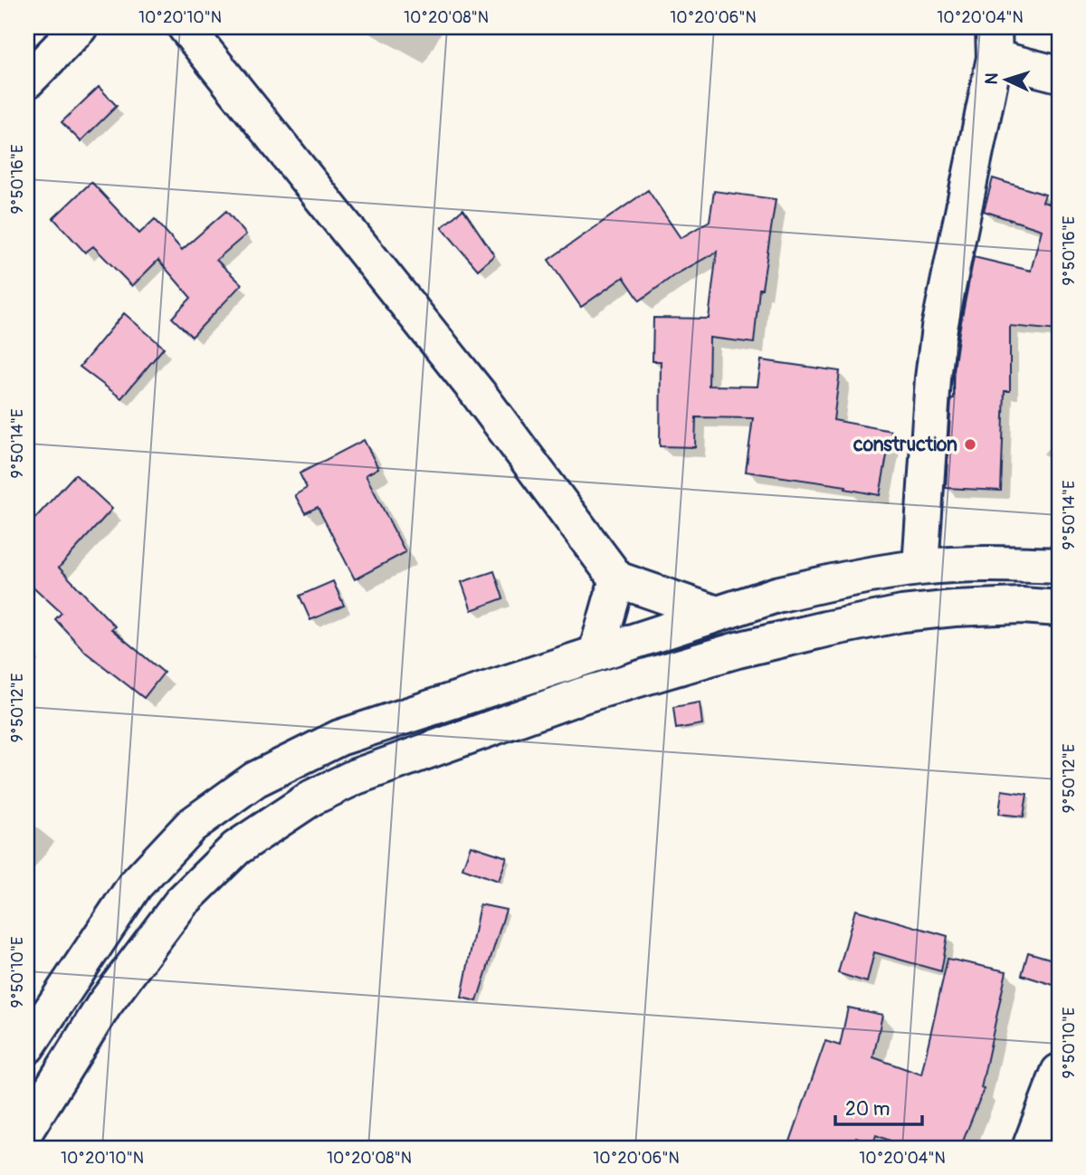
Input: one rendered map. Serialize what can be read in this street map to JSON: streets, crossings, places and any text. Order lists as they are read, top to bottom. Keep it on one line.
{"places":["construction"],"scale_bar":"20 m","north":"left","coordinates":["10°20'10\"N","10°20'08\"N","10°20'06\"N","10°20'04\"N","9°50'16\"E","9°50'14\"E","9°50'12\"E","9°50'10\"E"]}
